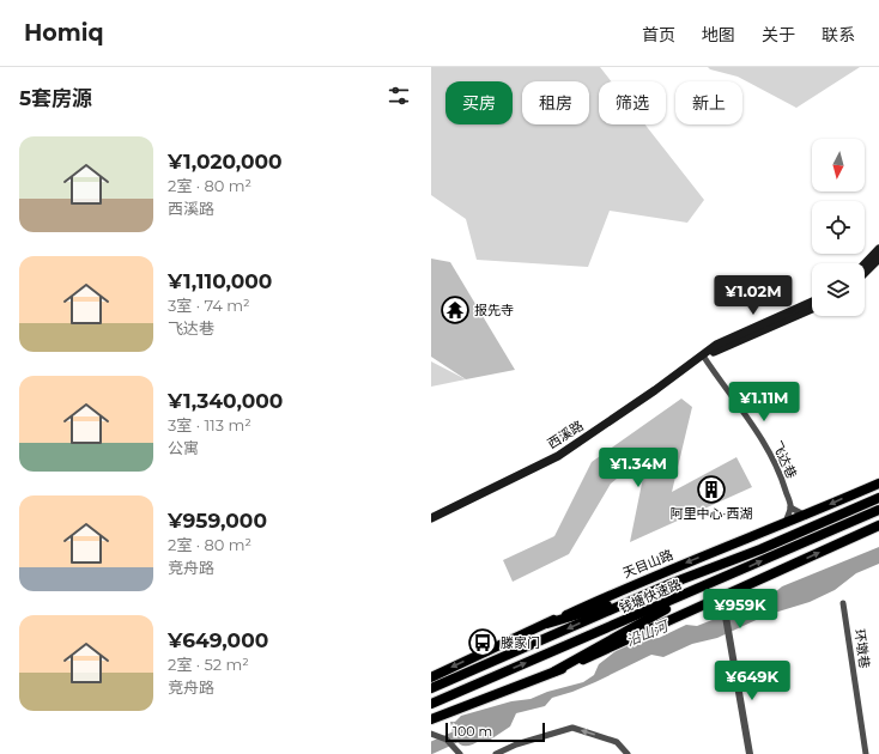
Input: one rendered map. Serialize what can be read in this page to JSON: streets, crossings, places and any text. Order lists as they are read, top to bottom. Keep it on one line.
{"streets":{"main road":["西溪路","天目山路","钱塘快速路"],"street":["飞达巷","环墩巷"]},"crossings":[["西溪路","飞达巷"]],"water":["沿山河"],"places":{"temple":["报先寺"],"building":["阿里中心·西湖"],"bus stop":["滕家门"]},"scale_bar":"100 m","north":"bottom","page":{"header":"Homiq","nav":["首页","地图","关于","联系"],"heading":"5套房源","chip":["买房","租房","筛选","新上"],"list":[{"name":"¥1,020,000","note":"2室 · 80 m² · 西溪路"},{"name":"¥1,110,000","note":"3室 · 74 m² · 飞达巷"},{"name":"¥1,340,000","note":"3室 · 113 m² · 公寓"},{"name":"¥959,000","note":"2室 · 80 m² · 竞舟路"},{"name":"¥649,000","note":"2室 · 52 m² · 竞舟路"}],"price":["¥1.02M","¥1.11M","¥1.34M","¥959K","¥649K"],"scale":"100 m"}}
